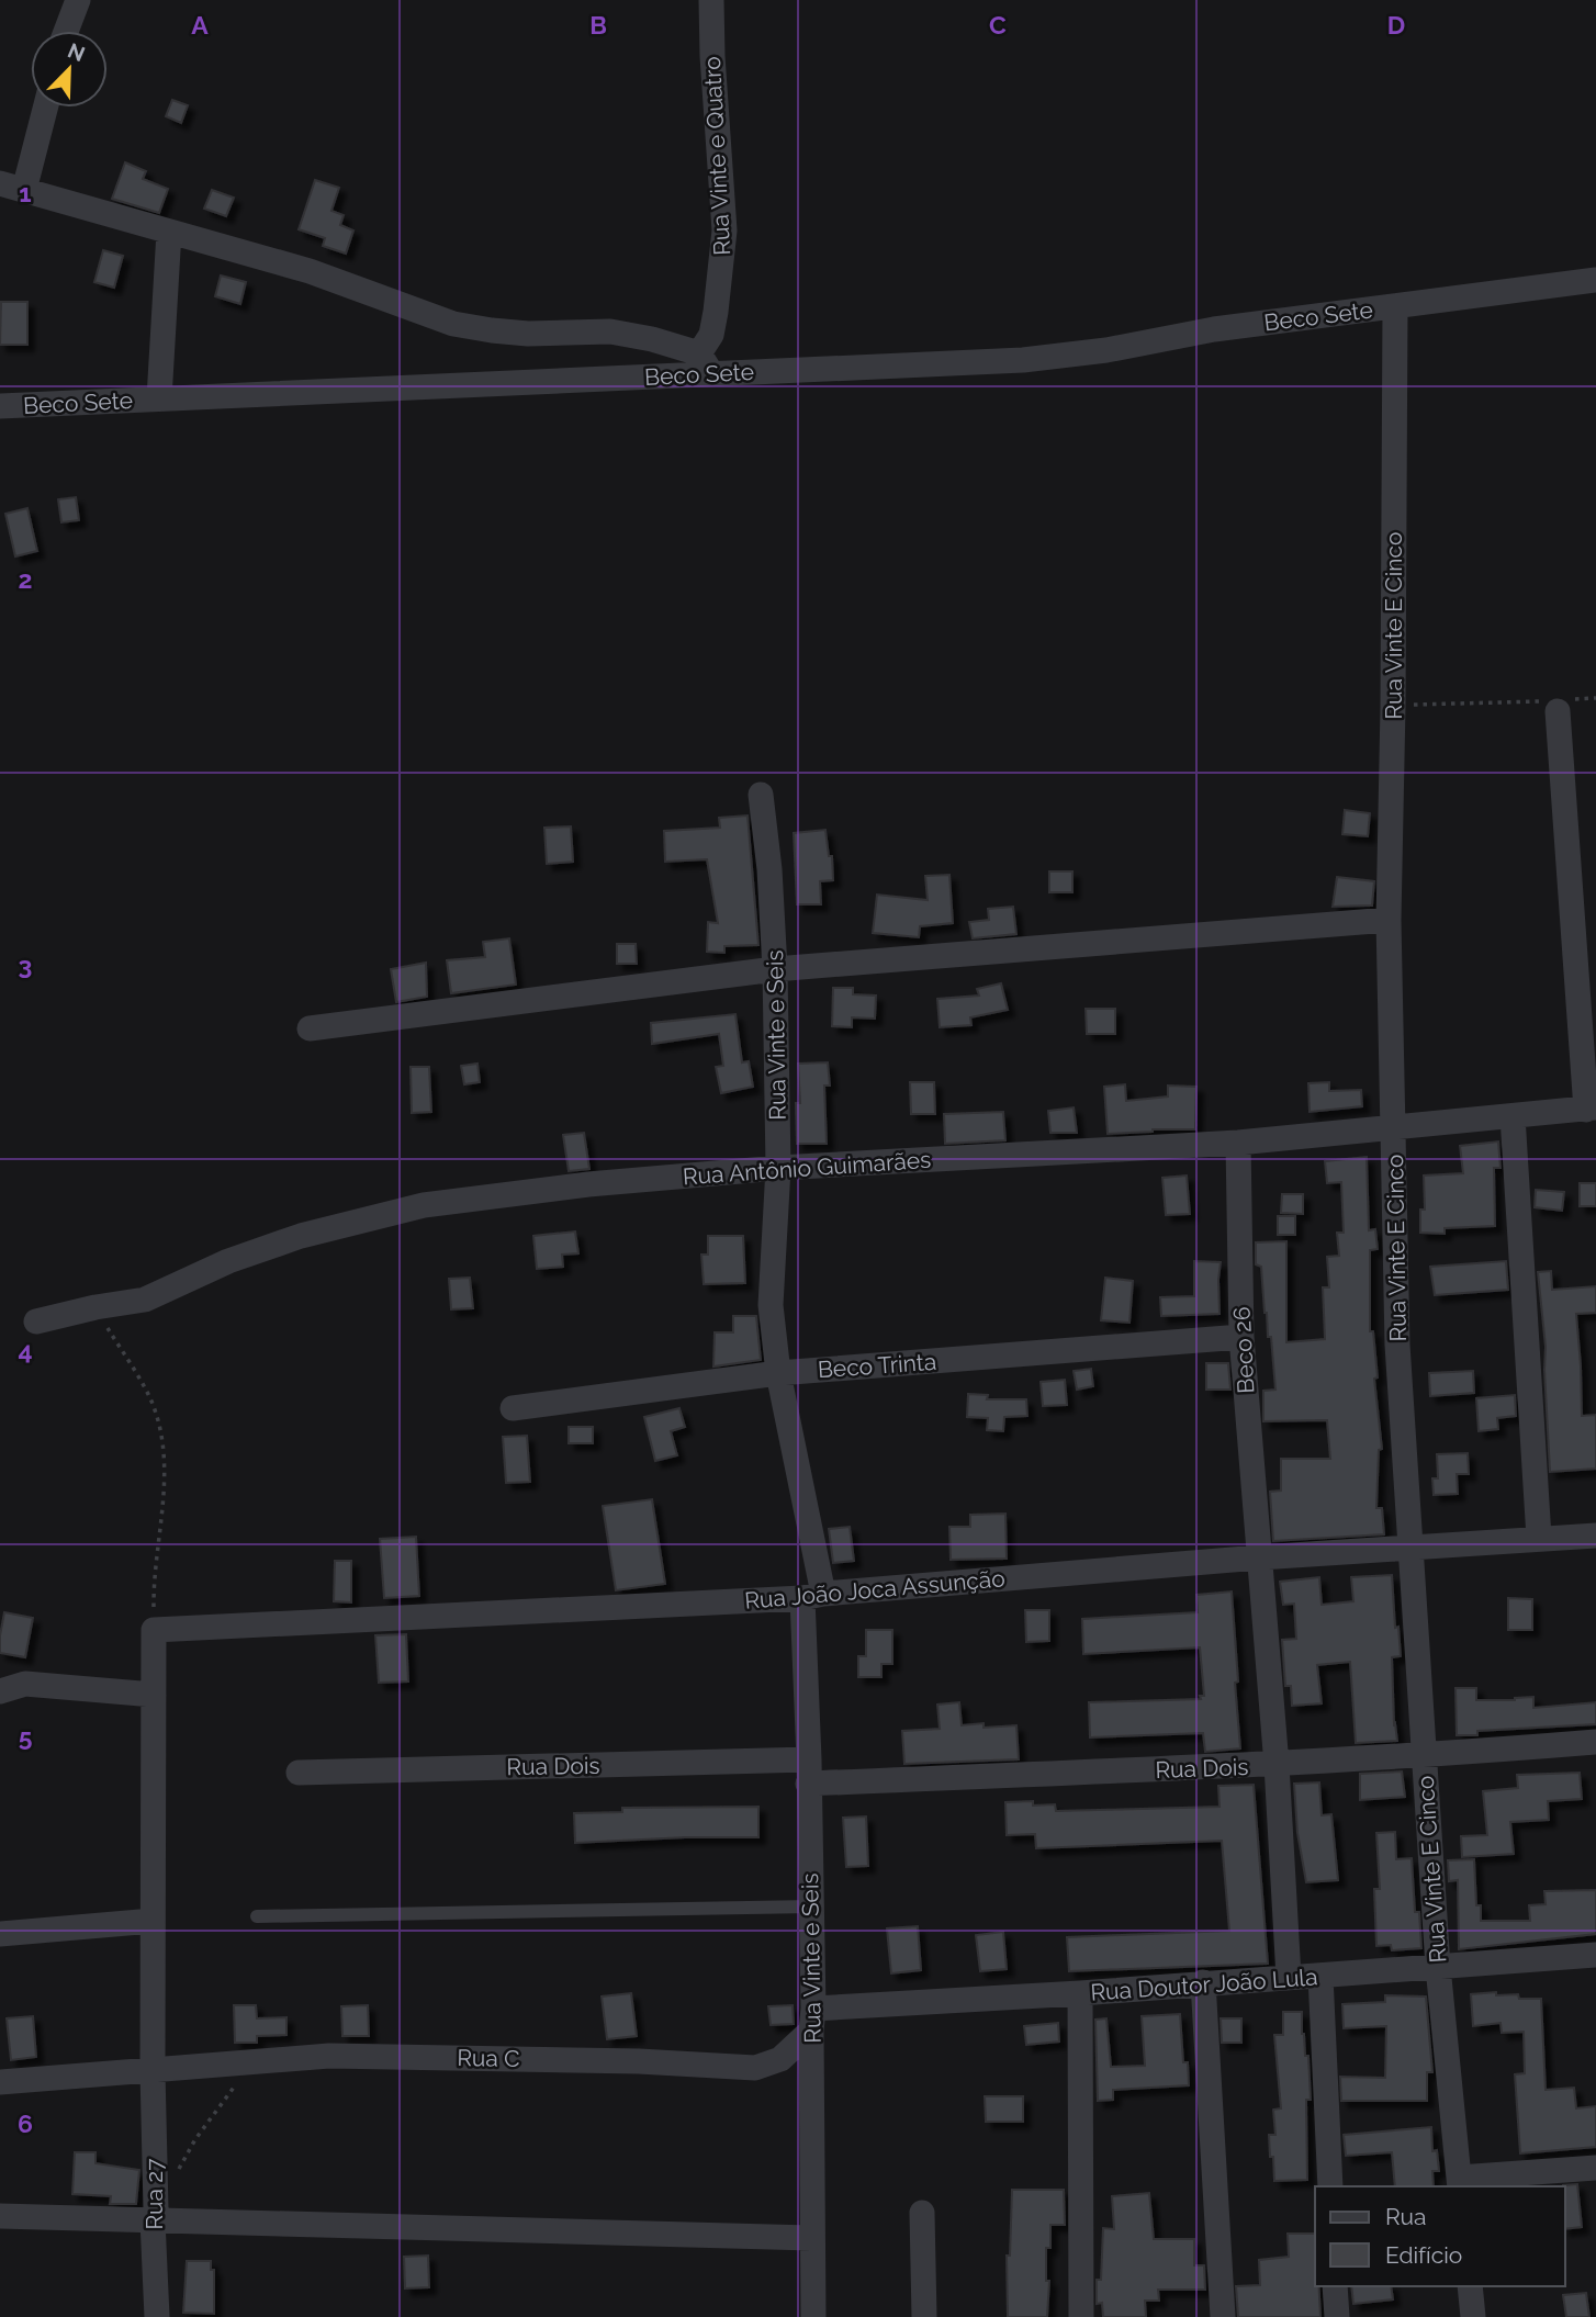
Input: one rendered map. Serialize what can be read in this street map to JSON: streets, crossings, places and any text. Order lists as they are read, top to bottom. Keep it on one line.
{"streets":{"street":["Rua Vinte e Quatro","Beco Sete","Rua Vinte E Cinco","Rua Vinte e Seis","Rua Antônio Guimarães","Beco 26","Beco Trinta","Rua João Joca Assunção","Rua Dois","Rua Doutor João Lula","Rua C","Rua 27"]},"crossings":[["Rua Vinte e Quatro","Beco Sete"],["Beco Sete","Rua Vinte E Cinco"],["Rua Vinte E Cinco","Rua Antônio Guimarães"],["Rua Vinte E Cinco","Rua João Joca Assunção"],["Rua Vinte E Cinco","Rua Dois"],["Rua Vinte E Cinco","Rua Doutor João Lula"],["Rua Vinte e Seis","Rua Antônio Guimarães"],["Rua Vinte e Seis","Beco Trinta"],["Rua Vinte e Seis","Rua João Joca Assunção"],["Rua Vinte e Seis","Rua Dois"],["Rua Vinte e Seis","Rua Doutor João Lula"],["Rua Vinte e Seis","Rua C"],["Rua Antônio Guimarães","Beco 26"],["Beco 26","Beco Trinta"],["Beco 26","Rua João Joca Assunção"],["Beco 26","Rua Dois"],["Beco 26","Rua Doutor João Lula"],["Rua João Joca Assunção","Rua 27"],["Rua Doutor João Lula","Rua C"],["Rua C","Rua 27"]],"legend":["Rua","Edifício"],"north":"top right","grid":{"columns":["A","B","C","D"],"rows":["1","2","3","4","5","6"]}}
